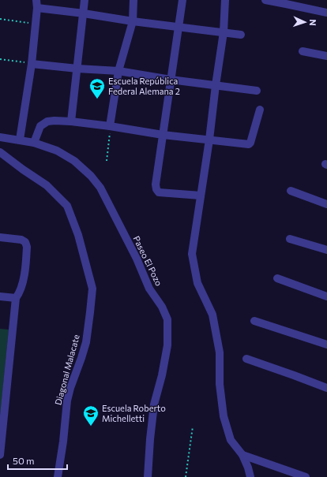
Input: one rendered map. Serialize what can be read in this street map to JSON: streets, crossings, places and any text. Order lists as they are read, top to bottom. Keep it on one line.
{"streets":{"street":["Paseo El Pozo","Diagonal Malacate"]},"places":{"school or university":["Escuela República Federal Alemana 2","Escuela Roberto Michelletti"]},"scale_bar":"50 m","north":"right"}
